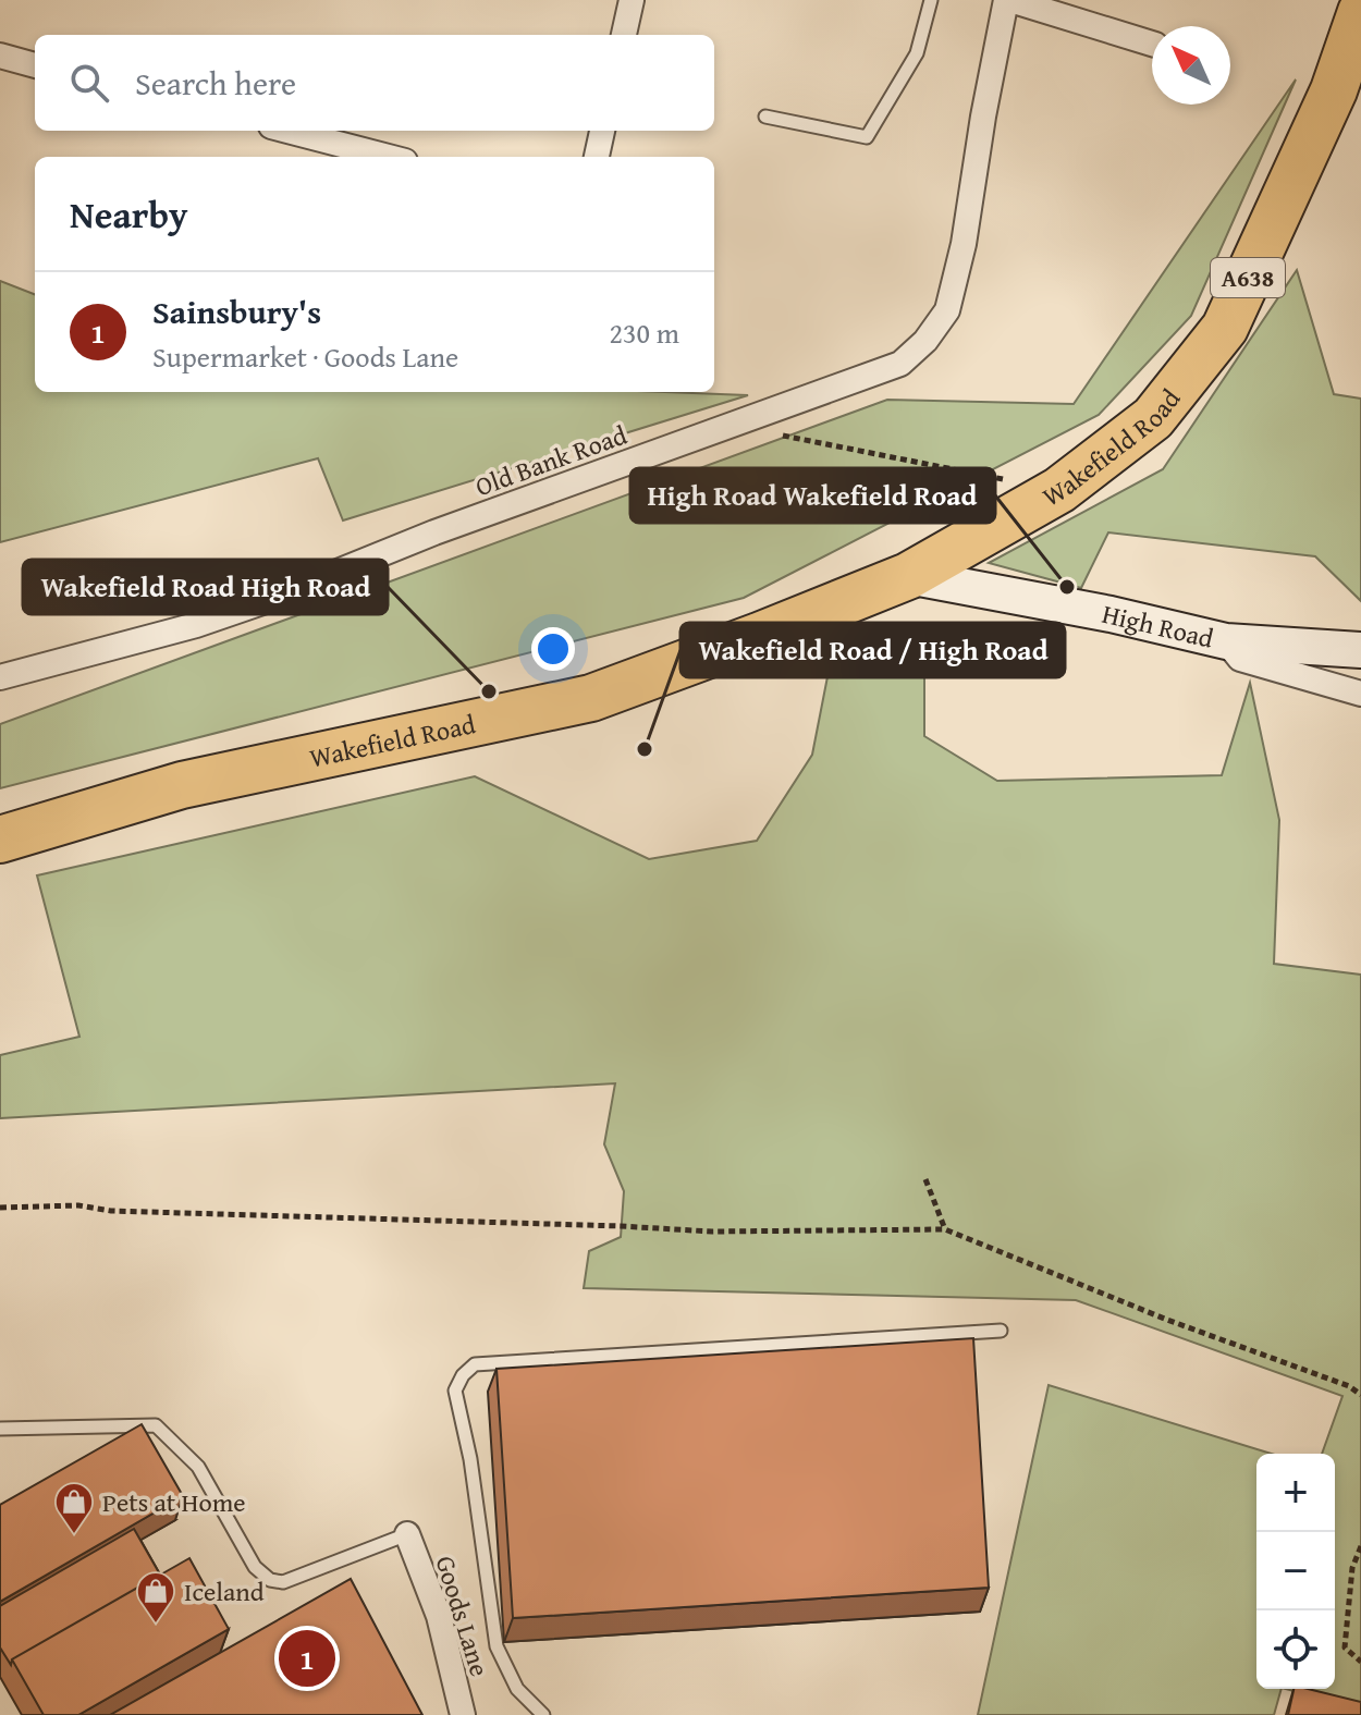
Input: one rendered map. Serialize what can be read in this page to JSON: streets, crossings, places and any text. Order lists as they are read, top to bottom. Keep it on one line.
{"streets":{"highway":["A638","Wakefield Road"],"street":["Old Bank Road","High Road","Goods Lane"]},"crossings":[["Wakefield Road","High Road"]],"places":{"other":["High Road Wakefield Road","Wakefield Road High Road","Wakefield Road / High Road"],"shop":["Pets at Home","Iceland"]},"north":"top left","page":{"search":"Search here","heading":"Nearby","list":[{"mark":"1","name":"Sainsbury's","note":"Supermarket · Goods Lane","value":"230 m"}],"map_buttons":["+","−"],"pins":"1"}}
